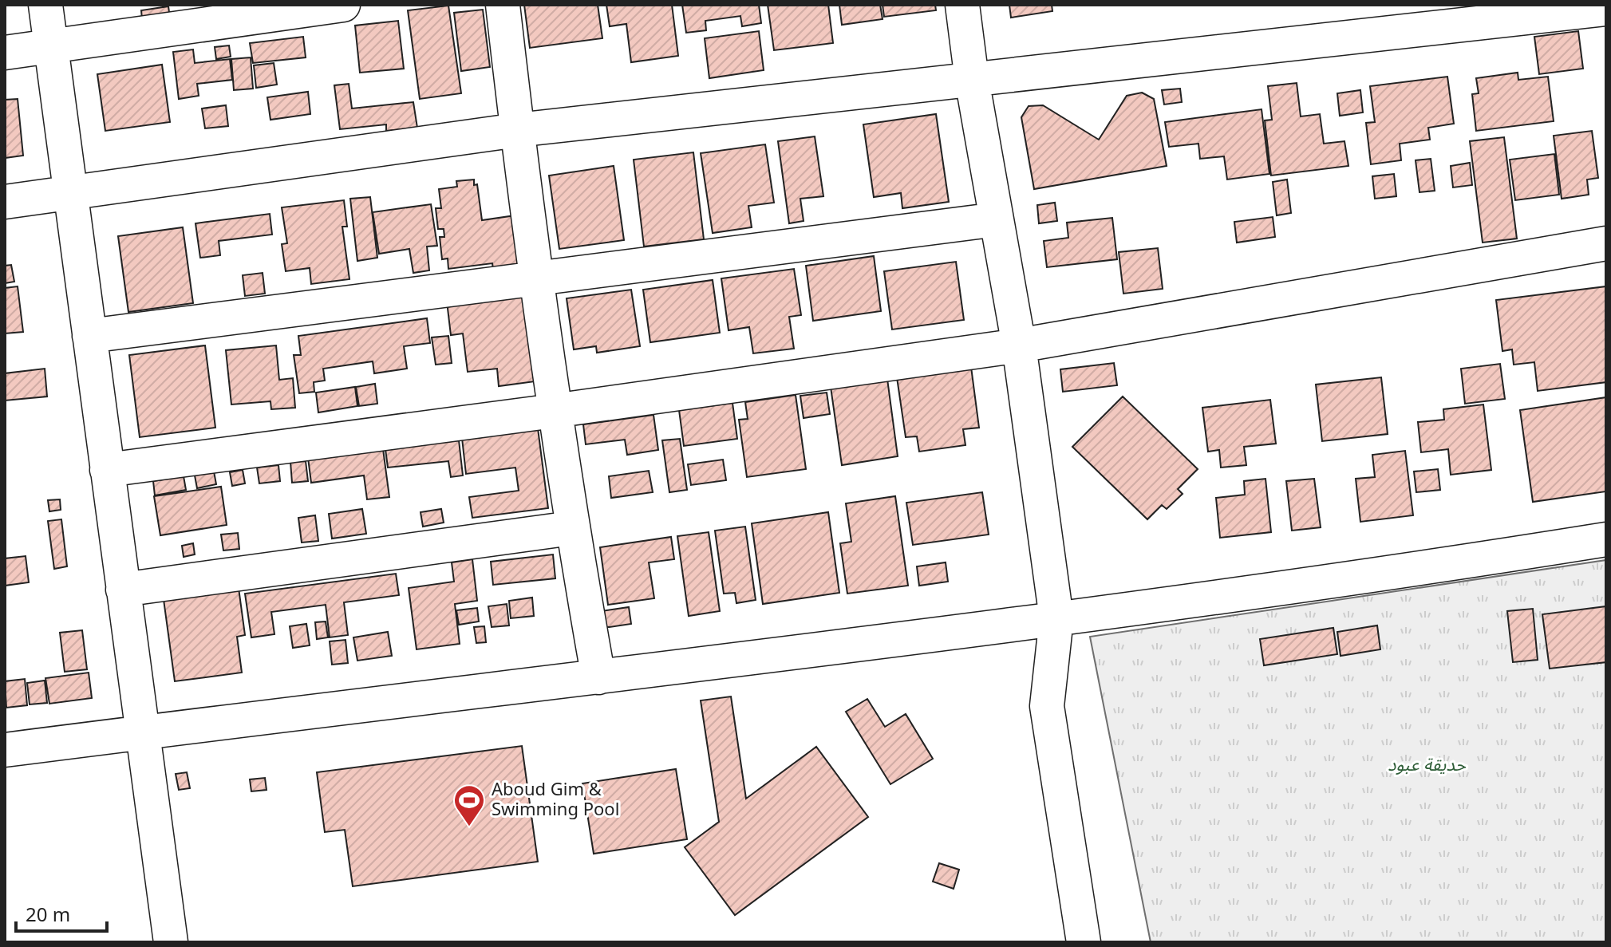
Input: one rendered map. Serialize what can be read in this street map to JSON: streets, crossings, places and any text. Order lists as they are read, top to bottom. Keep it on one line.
{"parks":["حديقة عبود"],"places":{"sports":["Aboud Gim & Swimming Pool"]},"scale_bar":"20 m"}
